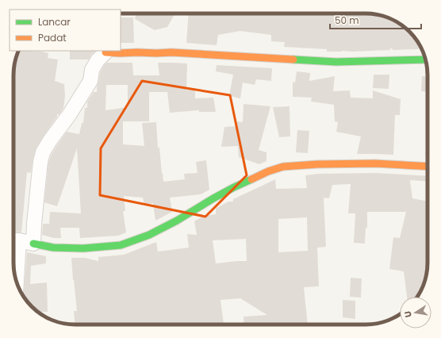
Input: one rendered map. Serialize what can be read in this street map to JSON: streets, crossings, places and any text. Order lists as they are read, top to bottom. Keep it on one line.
{"legend":["Lancar","Padat"],"scale_bar":"50 m","north":"left"}
